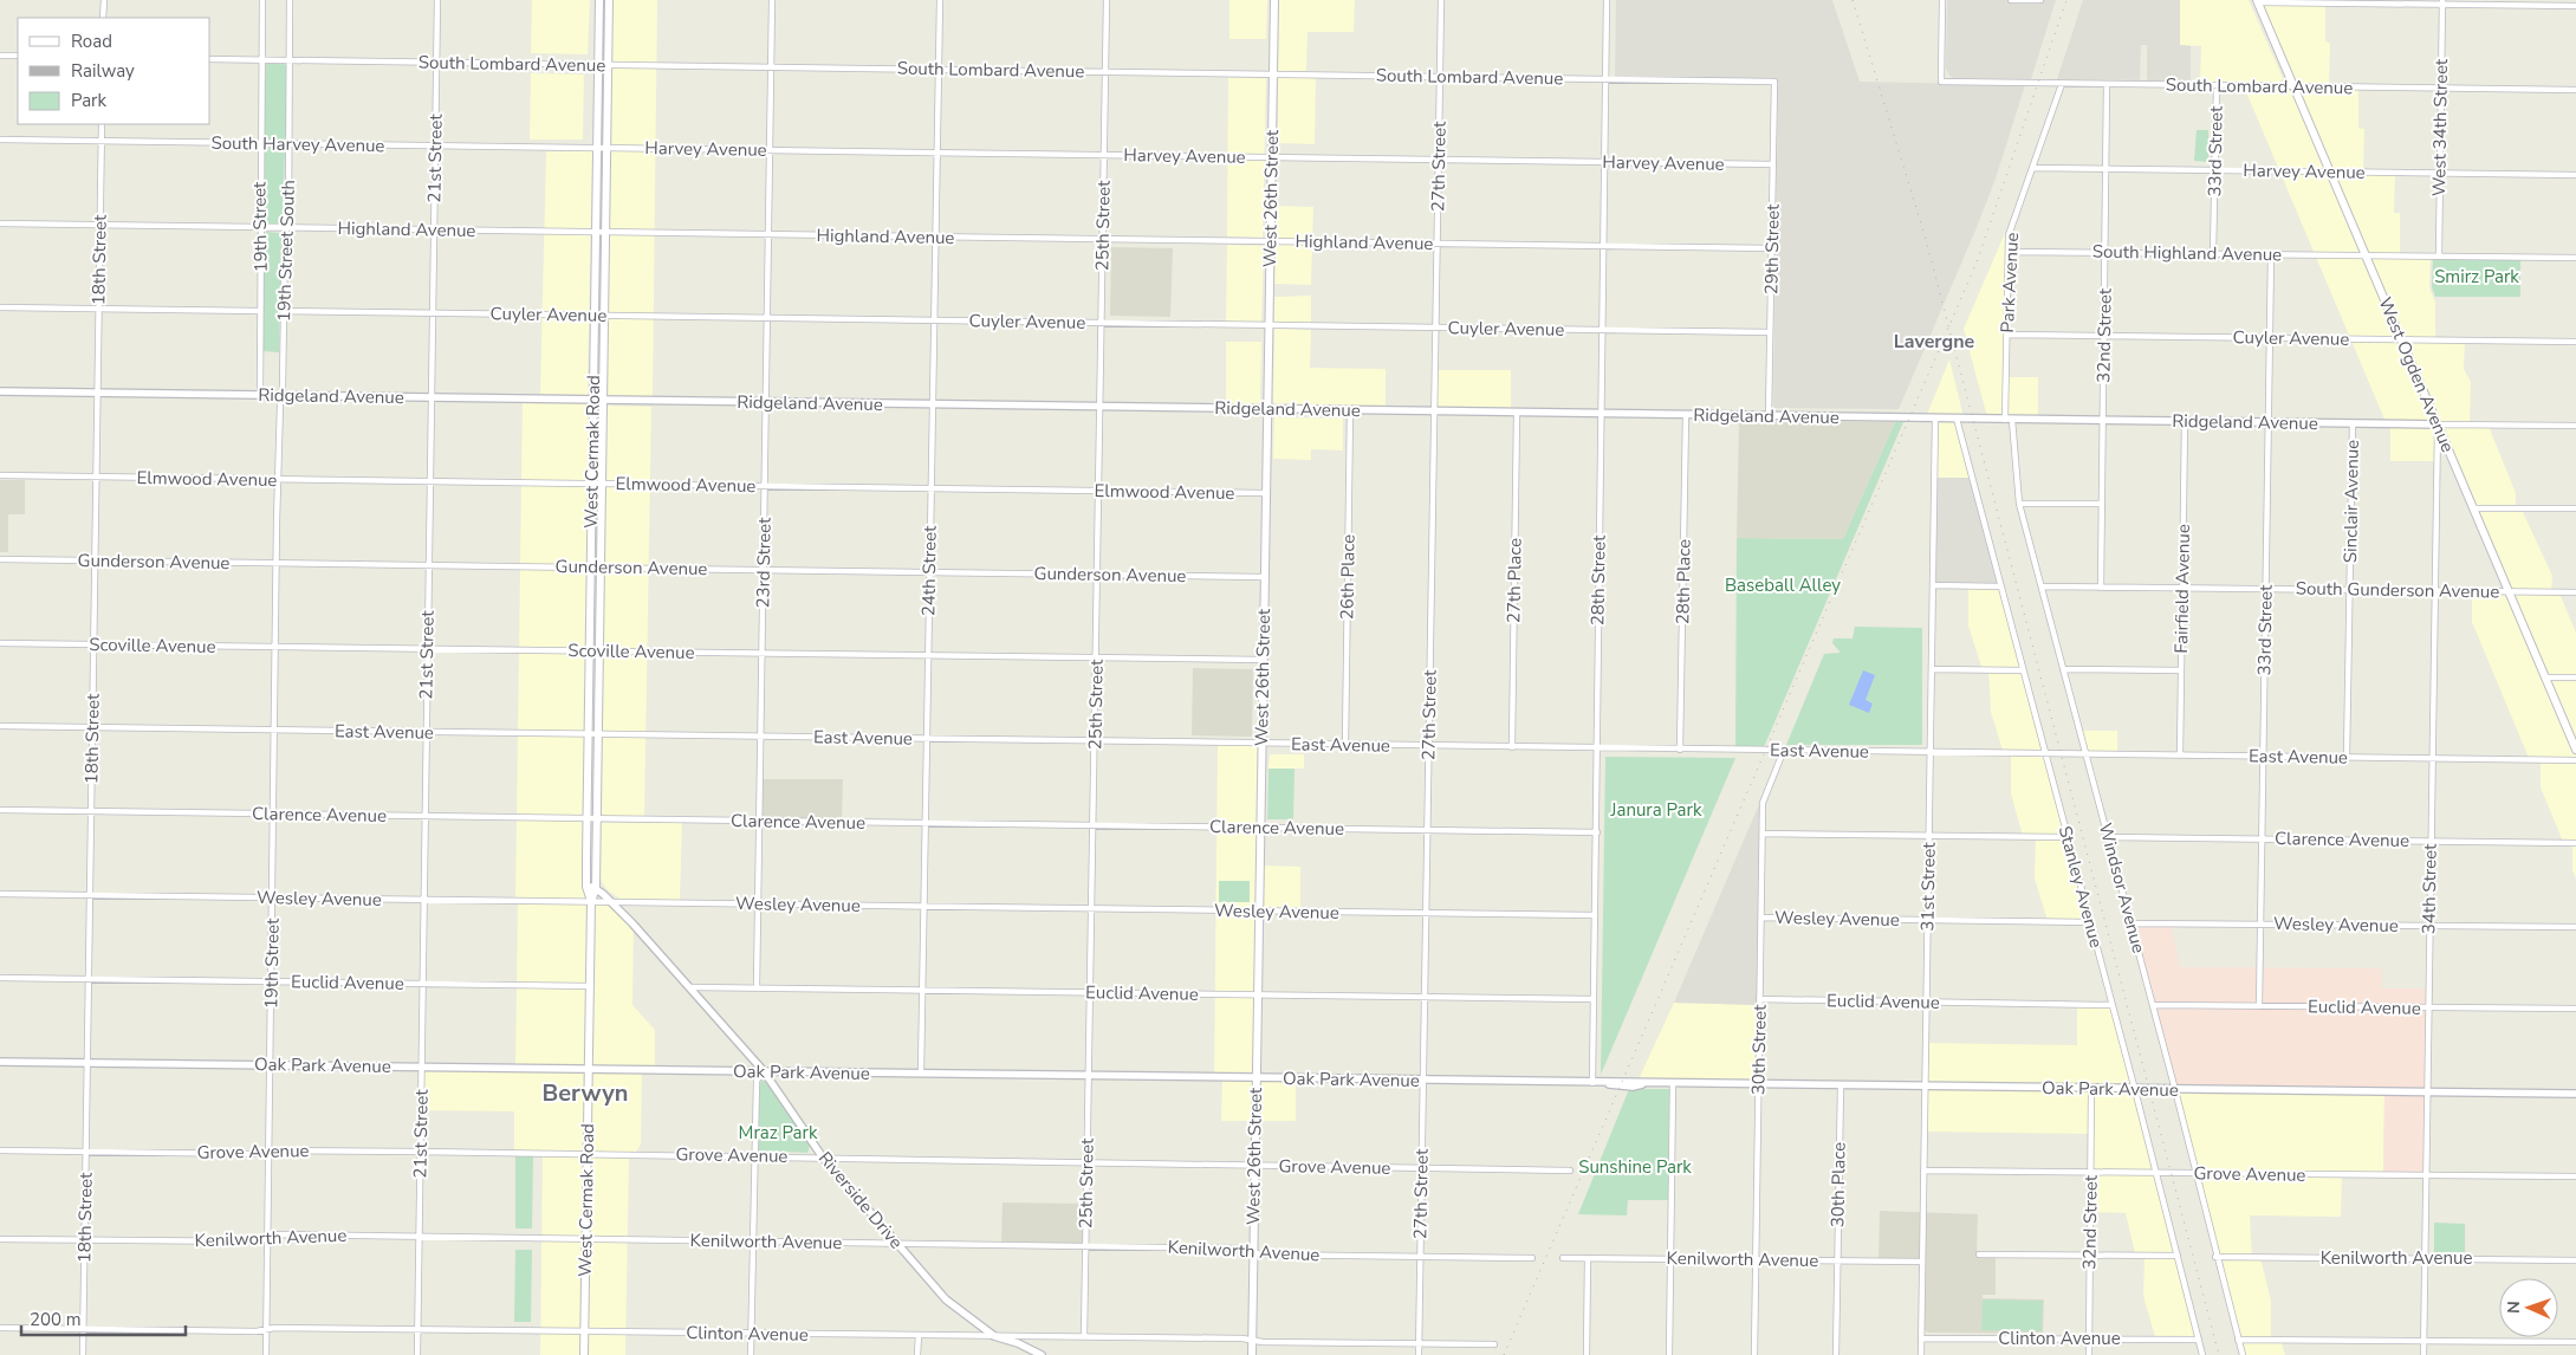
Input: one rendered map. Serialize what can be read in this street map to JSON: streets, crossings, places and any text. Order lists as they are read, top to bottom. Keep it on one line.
{"streets":{"main road":["West 26th Street","West Ogden Avenue","West Cermak Road"],"street":["South Lombard Avenue","West 34th Street","South Harvey Avenue","Harvey Avenue","33rd Street","21st Street","27th Street","25th Street","19th Street","Highland Avenue","29th Street","19th Street South","South Highland Avenue","18th Street","Park Avenue","Cuyler Avenue","32nd Street","Ridgeland Avenue","Elmwood Avenue","Sinclair Avenue","Gunderson Avenue","23rd Street","24th Street","26th Place","27th Place","28th Street","28th Place","Fairfield Avenue","South Gunderson Avenue","Scoville Avenue","East Avenue","Clarence Avenue","31st Street","Stanley Avenue","Windsor Avenue","34th Street","Wesley Avenue","Euclid Avenue","30th Street","Oak Park Avenue","Grove Avenue","30th Place","Riverside Drive","Kenilworth Avenue","Clinton Avenue"]},"crossings":[["South Lombard Avenue","West 34th Street"],["South Lombard Avenue","33rd Street"],["South Lombard Avenue","21st Street"],["South Lombard Avenue","27th Street"],["South Lombard Avenue","West 26th Street"],["South Lombard Avenue","25th Street"],["South Lombard Avenue","19th Street"],["South Lombard Avenue","29th Street"],["South Lombard Avenue","19th Street South"],["South Lombard Avenue","Park Avenue"],["South Lombard Avenue","32nd Street"],["South Lombard Avenue","West Ogden Avenue"],["South Lombard Avenue","West Cermak Road"],["South Lombard Avenue","23rd Street"],["South Lombard Avenue","24th Street"],["South Lombard Avenue","28th Street"],["West 34th Street","Harvey Avenue"],["South Harvey Avenue","Harvey Avenue"],["South Harvey Avenue","21st Street"],["South Harvey Avenue","19th Street"],["South Harvey Avenue","19th Street South"],["South Harvey Avenue","18th Street"],["South Harvey Avenue","West Cermak Road"],["Harvey Avenue","33rd Street"],["Harvey Avenue","27th Street"],["Harvey Avenue","West 26th Street"],["Harvey Avenue","25th Street"],["Harvey Avenue","29th Street"],["Harvey Avenue","Park Avenue"],["Harvey Avenue","32nd Street"],["Harvey Avenue","West Ogden Avenue"],["Harvey Avenue","West Cermak Road"],["Harvey Avenue","23rd Street"],["Harvey Avenue","24th Street"],["Harvey Avenue","28th Street"],["33rd Street","South Highland Avenue"],["33rd Street","Cuyler Avenue"],["33rd Street","Ridgeland Avenue"],["33rd Street","South Gunderson Avenue"],["33rd Street","East Avenue"],["33rd Street","Clarence Avenue"],["33rd Street","Wesley Avenue"],["33rd Street","Euclid Avenue"],["21st Street","Highland Avenue"],["21st Street","Cuyler Avenue"],["21st Street","Ridgeland Avenue"],["21st Street","Elmwood Avenue"],["21st Street","Gunderson Avenue"],["21st Street","Scoville Avenue"],["21st Street","East Avenue"],["21st Street","Clarence Avenue"],["21st Street","Wesley Avenue"],["21st Street","Euclid Avenue"],["21st Street","Oak Park Avenue"],["21st Street","Grove Avenue"],["21st Street","Kenilworth Avenue"],["21st Street","Clinton Avenue"],["27th Street","Highland Avenue"],["27th Street","Cuyler Avenue"],["27th Street","Ridgeland Avenue"],["27th Street","East Avenue"],["27th Street","Clarence Avenue"],["27th Street","Wesley Avenue"],["27th Street","Euclid Avenue"],["27th Street","Oak Park Avenue"],["27th Street","Grove Avenue"],["27th Street","Kenilworth Avenue"],["27th Street","Clinton Avenue"],["West 26th Street","Highland Avenue"],["West 26th Street","Cuyler Avenue"],["West 26th Street","Ridgeland Avenue"],["West 26th Street","Elmwood Avenue"],["West 26th Street","Gunderson Avenue"],["West 26th Street","Scoville Avenue"],["West 26th Street","East Avenue"],["West 26th Street","Clarence Avenue"],["West 26th Street","Wesley Avenue"],["West 26th Street","Euclid Avenue"],["West 26th Street","Oak Park Avenue"],["West 26th Street","Grove Avenue"],["West 26th Street","Kenilworth Avenue"],["West 26th Street","Clinton Avenue"],["25th Street","Highland Avenue"],["25th Street","Cuyler Avenue"],["25th Street","Ridgeland Avenue"],["25th Street","Elmwood Avenue"],["25th Street","Gunderson Avenue"],["25th Street","Scoville Avenue"],["25th Street","East Avenue"],["25th Street","Clarence Avenue"],["25th Street","Wesley Avenue"],["25th Street","Euclid Avenue"],["25th Street","Oak Park Avenue"],["25th Street","Grove Avenue"],["25th Street","Kenilworth Avenue"],["25th Street","Clinton Avenue"],["19th Street","Highland Avenue"],["19th Street","19th Street South"],["19th Street","Ridgeland Avenue"],["19th Street","Elmwood Avenue"],["19th Street","Gunderson Avenue"],["19th Street","Scoville Avenue"],["19th Street","East Avenue"],["19th Street","Clarence Avenue"],["19th Street","Wesley Avenue"],["19th Street","Euclid Avenue"],["19th Street","Oak Park Avenue"],["19th Street","Grove Avenue"],["19th Street","Kenilworth Avenue"],["19th Street","Clinton Avenue"],["Highland Avenue","29th Street"],["Highland Avenue","19th Street South"],["Highland Avenue","18th Street"],["Highland Avenue","West Cermak Road"],["Highland Avenue","23rd Street"],["Highland Avenue","24th Street"],["Highland Avenue","28th Street"],["29th Street","Cuyler Avenue"],["29th Street","Ridgeland Avenue"],["19th Street South","Cuyler Avenue"],["19th Street South","Ridgeland Avenue"],["South Highland Avenue","Park Avenue"],["South Highland Avenue","32nd Street"],["South Highland Avenue","West Ogden Avenue"],["18th Street","Ridgeland Avenue"],["18th Street","Elmwood Avenue"],["18th Street","Gunderson Avenue"],["18th Street","Scoville Avenue"],["18th Street","East Avenue"],["18th Street","Clarence Avenue"],["18th Street","Wesley Avenue"],["18th Street","Euclid Avenue"],["18th Street","Oak Park Avenue"],["18th Street","Grove Avenue"],["18th Street","Kenilworth Avenue"],["18th Street","Clinton Avenue"],["Park Avenue","Cuyler Avenue"],["Park Avenue","Ridgeland Avenue"],["Park Avenue","Windsor Avenue"],["Cuyler Avenue","32nd Street"],["Cuyler Avenue","West Ogden Avenue"],["Cuyler Avenue","West Cermak Road"],["Cuyler Avenue","23rd Street"],["Cuyler Avenue","24th Street"],["Cuyler Avenue","28th Street"],["32nd Street","Ridgeland Avenue"],["32nd Street","South Gunderson Avenue"],["32nd Street","Oak Park Avenue"],["32nd Street","Grove Avenue"],["32nd Street","Clinton Avenue"],["West Ogden Avenue","Ridgeland Avenue"],["West Ogden Avenue","South Gunderson Avenue"],["West Ogden Avenue","34th Street"],["Ridgeland Avenue","West Cermak Road"],["Ridgeland Avenue","Sinclair Avenue"],["Ridgeland Avenue","23rd Street"],["Ridgeland Avenue","24th Street"],["Ridgeland Avenue","26th Place"],["Ridgeland Avenue","27th Place"],["Ridgeland Avenue","28th Street"],["Ridgeland Avenue","28th Place"],["Ridgeland Avenue","Fairfield Avenue"],["Ridgeland Avenue","31st Street"],["Ridgeland Avenue","Stanley Avenue"],["Ridgeland Avenue","Windsor Avenue"],["Ridgeland Avenue","34th Street"],["West Cermak Road","Elmwood Avenue"],["West Cermak Road","Gunderson Avenue"],["West Cermak Road","Scoville Avenue"],["West Cermak Road","East Avenue"],["West Cermak Road","Clarence Avenue"],["West Cermak Road","Wesley Avenue"],["West Cermak Road","Euclid Avenue"],["West Cermak Road","Oak Park Avenue"],["West Cermak Road","Grove Avenue"],["West Cermak Road","Riverside Drive"],["West Cermak Road","Kenilworth Avenue"],["West Cermak Road","Clinton Avenue"],["Elmwood Avenue","23rd Street"],["Elmwood Avenue","24th Street"],["Sinclair Avenue","South Gunderson Avenue"],["Sinclair Avenue","East Avenue"],["Gunderson Avenue","23rd Street"],["Gunderson Avenue","24th Street"],["23rd Street","Scoville Avenue"],["23rd Street","East Avenue"],["23rd Street","Clarence Avenue"],["23rd Street","Wesley Avenue"],["23rd Street","Euclid Avenue"],["24th Street","Scoville Avenue"],["24th Street","East Avenue"],["24th Street","Clarence Avenue"],["24th Street","Wesley Avenue"],["24th Street","Euclid Avenue"],["24th Street","Oak Park Avenue"],["26th Place","East Avenue"],["27th Place","East Avenue"],["28th Street","East Avenue"],["28th Street","Clarence Avenue"],["28th Street","Wesley Avenue"],["28th Street","Euclid Avenue"],["28th Street","Oak Park Avenue"],["28th Place","East Avenue"],["Fairfield Avenue","South Gunderson Avenue"],["Fairfield Avenue","East Avenue"],["South Gunderson Avenue","Windsor Avenue"],["South Gunderson Avenue","34th Street"],["East Avenue","31st Street"],["East Avenue","Stanley Avenue"],["East Avenue","Windsor Avenue"],["East Avenue","34th Street"],["East Avenue","30th Street"],["Clarence Avenue","Windsor Avenue"],["Clarence Avenue","34th Street"],["31st Street","Wesley Avenue"],["31st Street","Euclid Avenue"],["31st Street","Oak Park Avenue"],["31st Street","Grove Avenue"],["31st Street","Kenilworth Avenue"],["31st Street","Clinton Avenue"],["Stanley Avenue","Wesley Avenue"],["Stanley Avenue","Euclid Avenue"],["Stanley Avenue","Oak Park Avenue"],["Stanley Avenue","Grove Avenue"],["Stanley Avenue","Clinton Avenue"],["Windsor Avenue","Wesley Avenue"],["Windsor Avenue","Euclid Avenue"],["Windsor Avenue","Oak Park Avenue"],["Windsor Avenue","Grove Avenue"],["Windsor Avenue","Kenilworth Avenue"],["34th Street","Wesley Avenue"],["34th Street","Euclid Avenue"],["34th Street","Oak Park Avenue"],["34th Street","Grove Avenue"],["34th Street","Kenilworth Avenue"],["Wesley Avenue","30th Street"],["Wesley Avenue","Riverside Drive"],["Euclid Avenue","30th Street"],["Euclid Avenue","Riverside Drive"],["30th Street","Oak Park Avenue"],["30th Street","Kenilworth Avenue"],["Oak Park Avenue","30th Place"],["Oak Park Avenue","Riverside Drive"],["Grove Avenue","Riverside Drive"],["30th Place","Kenilworth Avenue"],["Riverside Drive","Kenilworth Avenue"],["Riverside Drive","Clinton Avenue"]],"districts":["Lavergne","Berwyn"],"parks":["Smirz Park","Baseball Alley","Janura Park","Mraz Park","Sunshine Park"],"legend":["Road","Railway","Park"],"scale_bar":"200 m","north":"left"}
